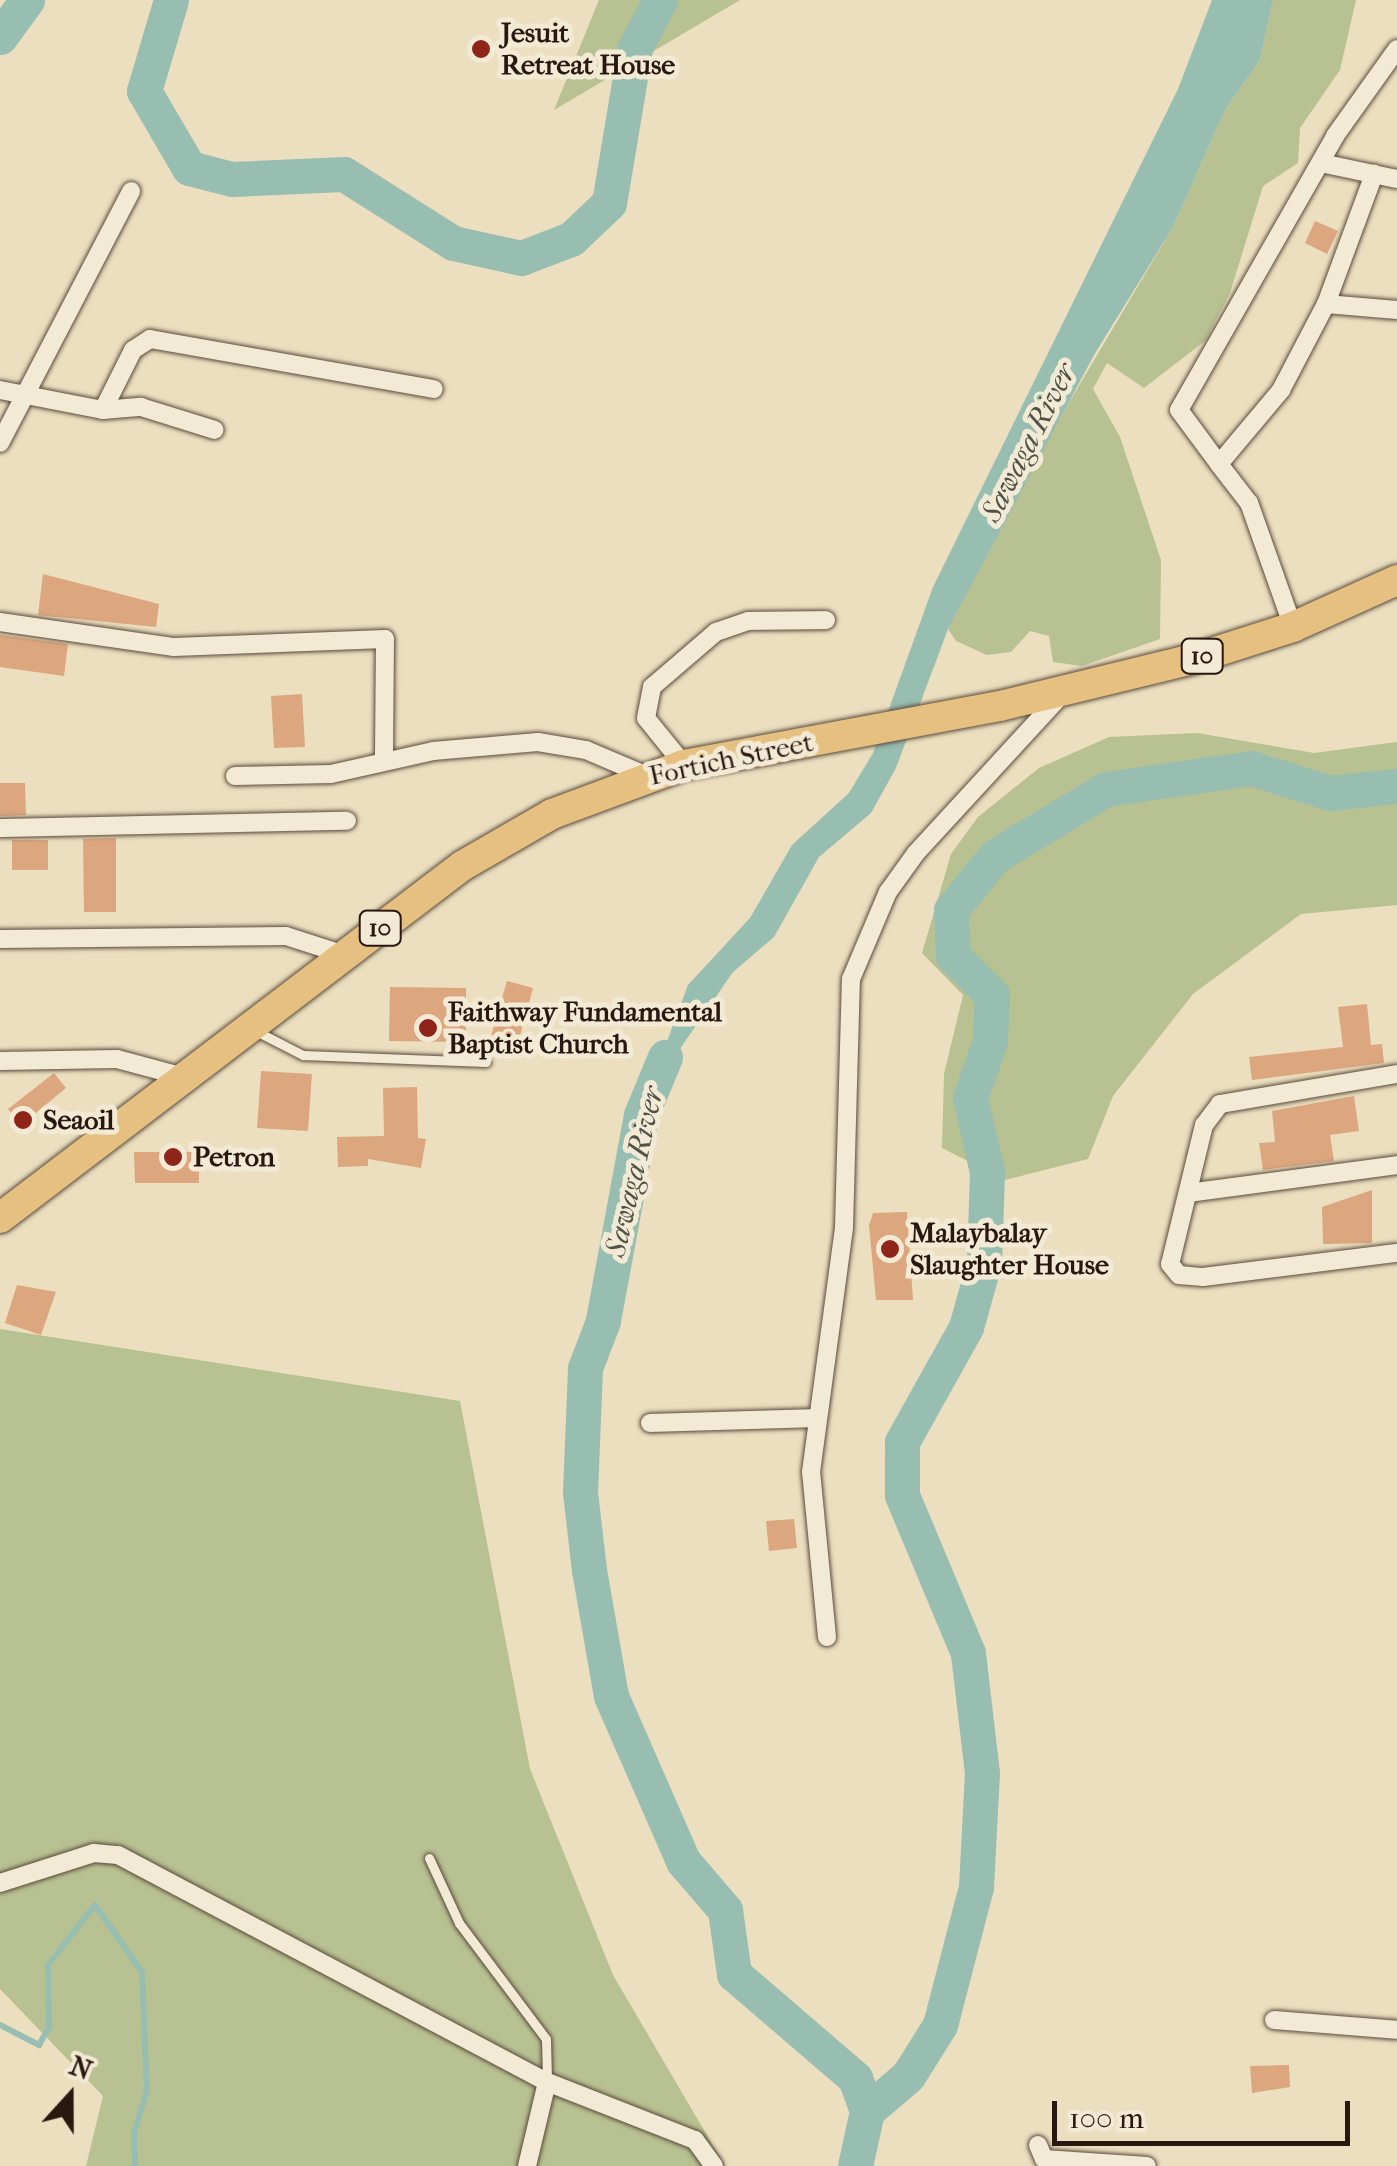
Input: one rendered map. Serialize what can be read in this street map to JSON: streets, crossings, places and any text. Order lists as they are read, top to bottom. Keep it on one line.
{"streets":{"highway":["10","Fortich Street"]},"water":["Sawaga River"],"places":["Jesuit Retreat House","Faithway Fundamental Baptist Church","Seaoil","Petron","Malaybalay Slaughter House"],"scale_bar":"100 m","north":"top"}
